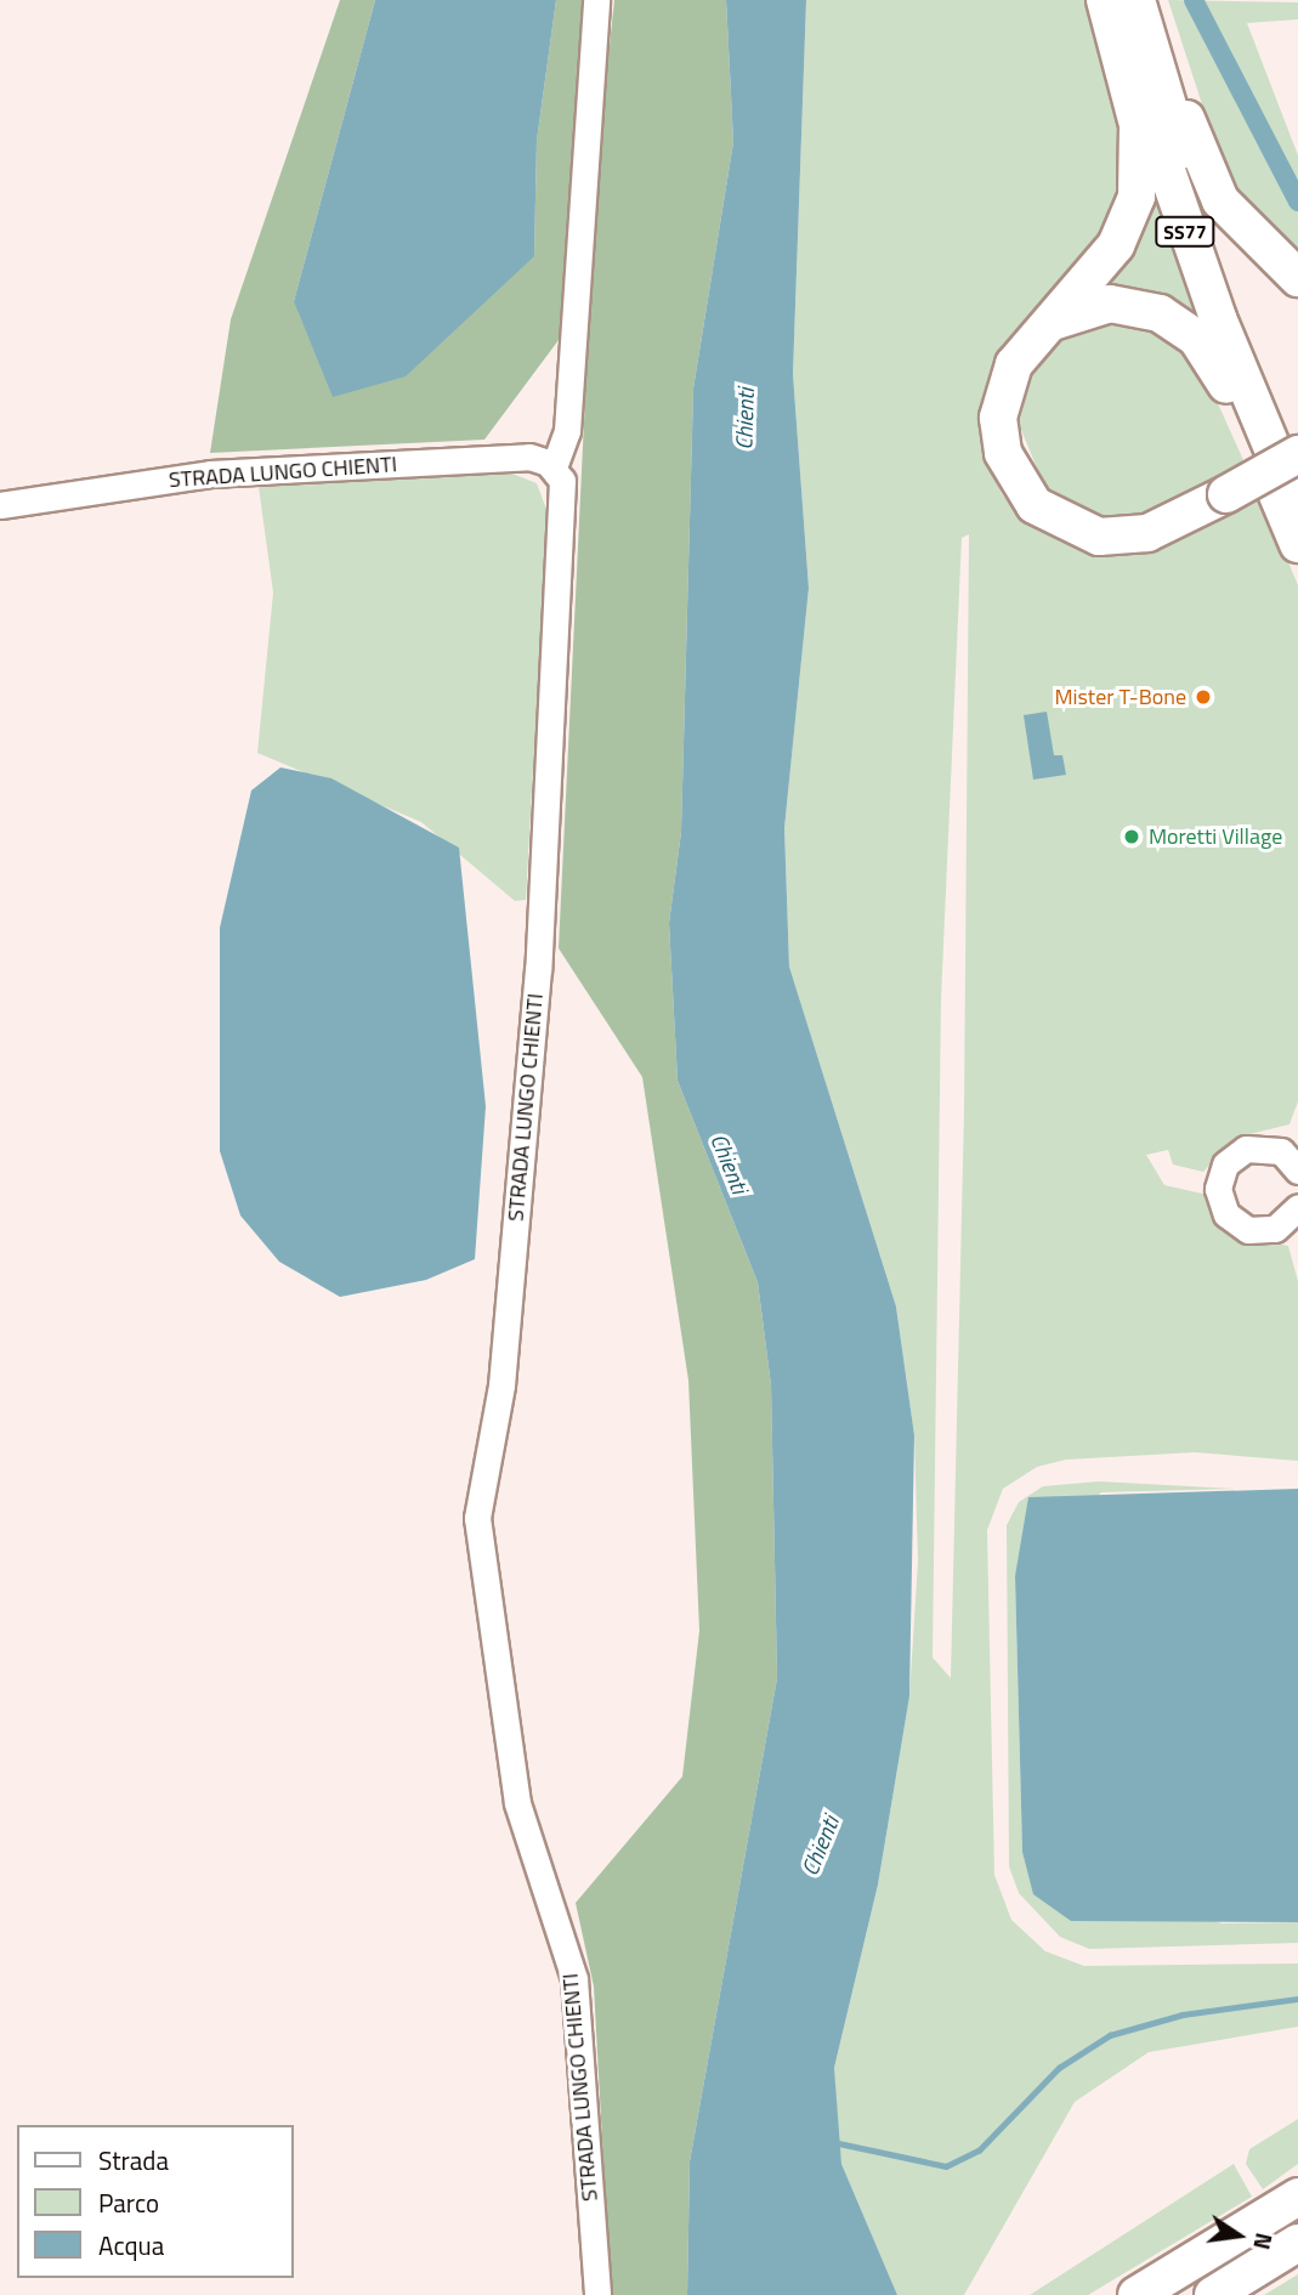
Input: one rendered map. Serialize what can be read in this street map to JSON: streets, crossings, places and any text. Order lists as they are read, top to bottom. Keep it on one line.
{"streets":{"highway":["SS77"],"street":["STRADA LUNGO CHIENTI"]},"water":["Chienti"],"places":["Mister T-Bone","Moretti Village"],"legend":["Strada","Parco","Acqua"],"north":"right"}
